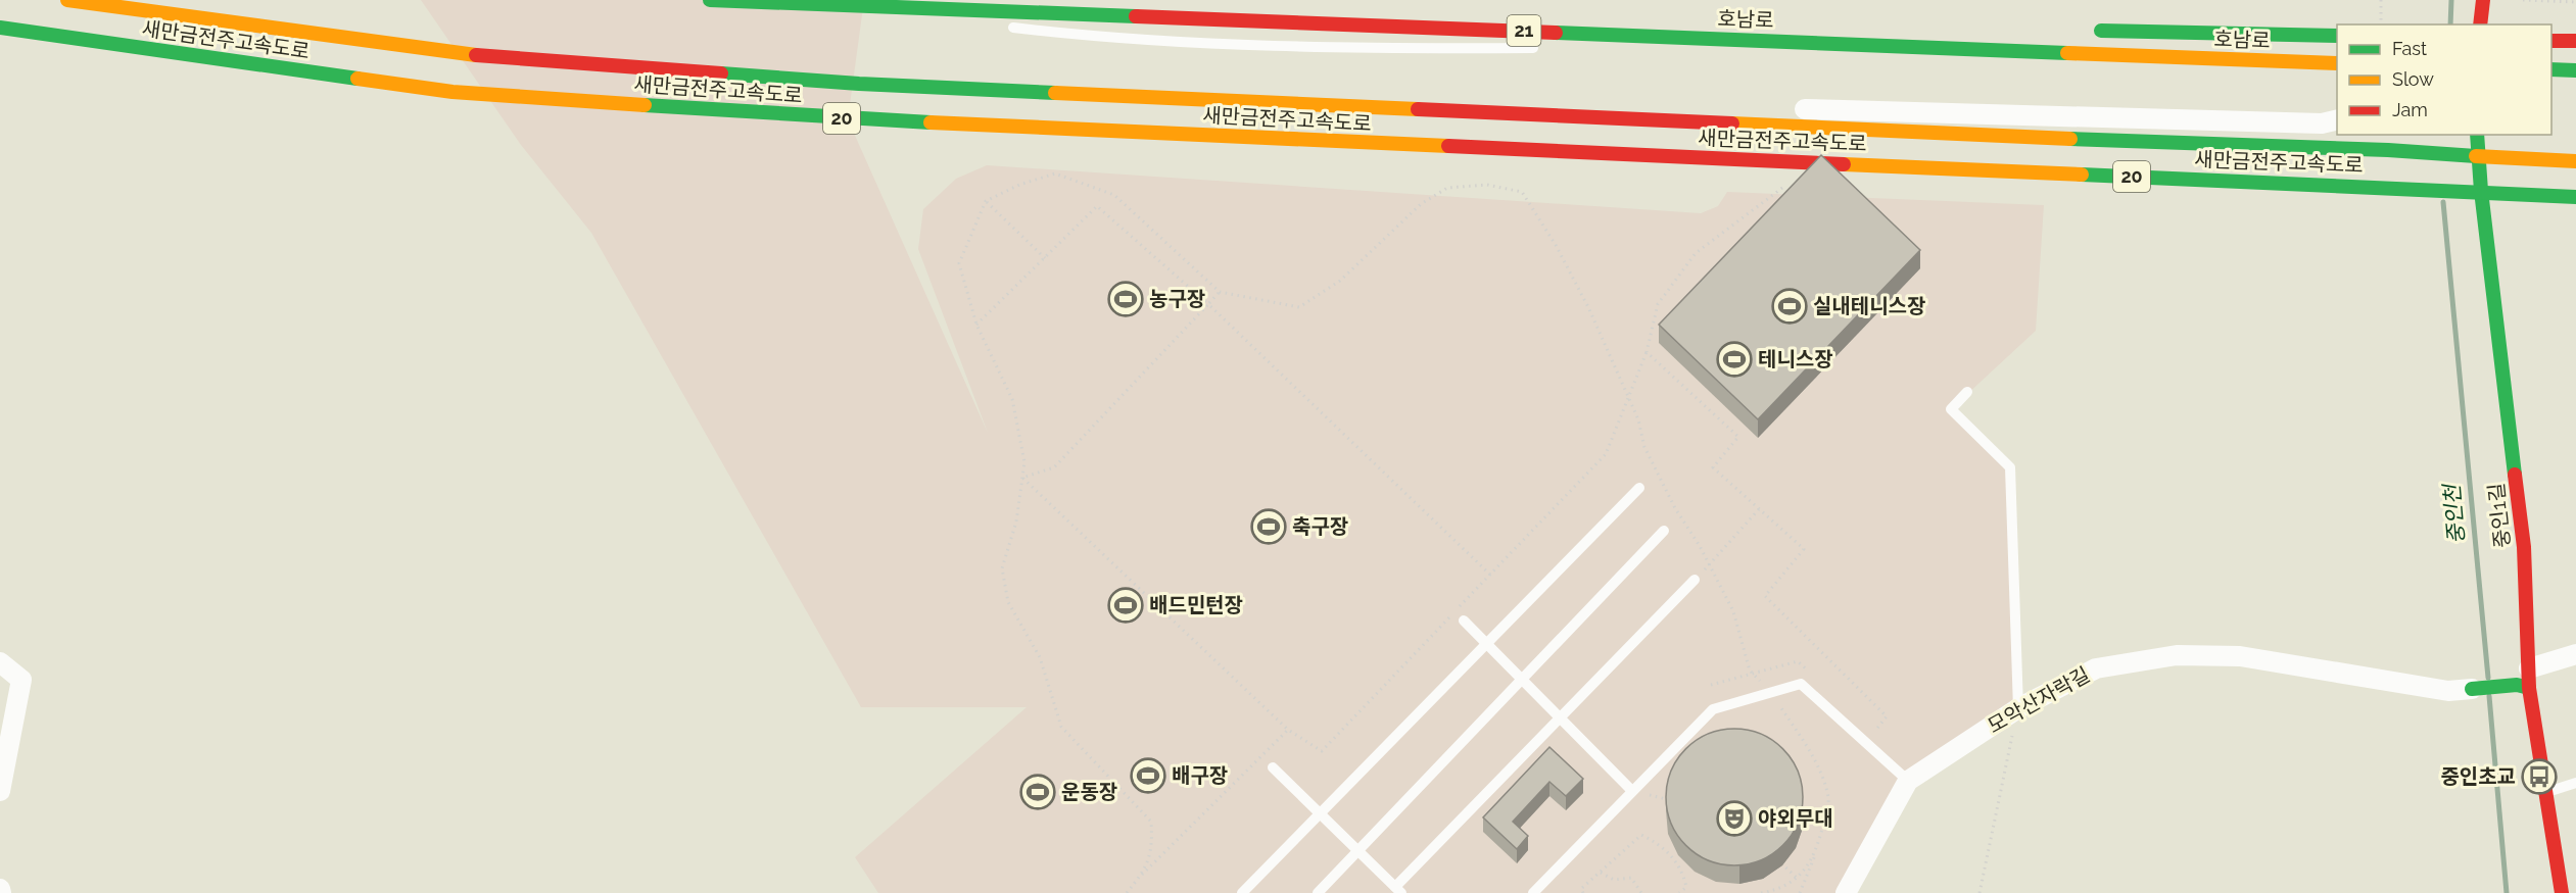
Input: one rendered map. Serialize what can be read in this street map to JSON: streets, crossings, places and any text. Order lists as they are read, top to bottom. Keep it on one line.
{"streets":{"main road":["호남로","21","새만금전주고속도로","20","중인1길","모악산자락길"]},"crossings":[["중인1길","모악산자락길"]],"water":["중인천"],"places":{"sports":["농구장","실내테니스장","테니스장","축구장","배드민턴장","배구장","운동장"],"bus stop":["중인초교"],"theatre":["야외무대"]},"legend":["Fast","Slow","Jam"]}
